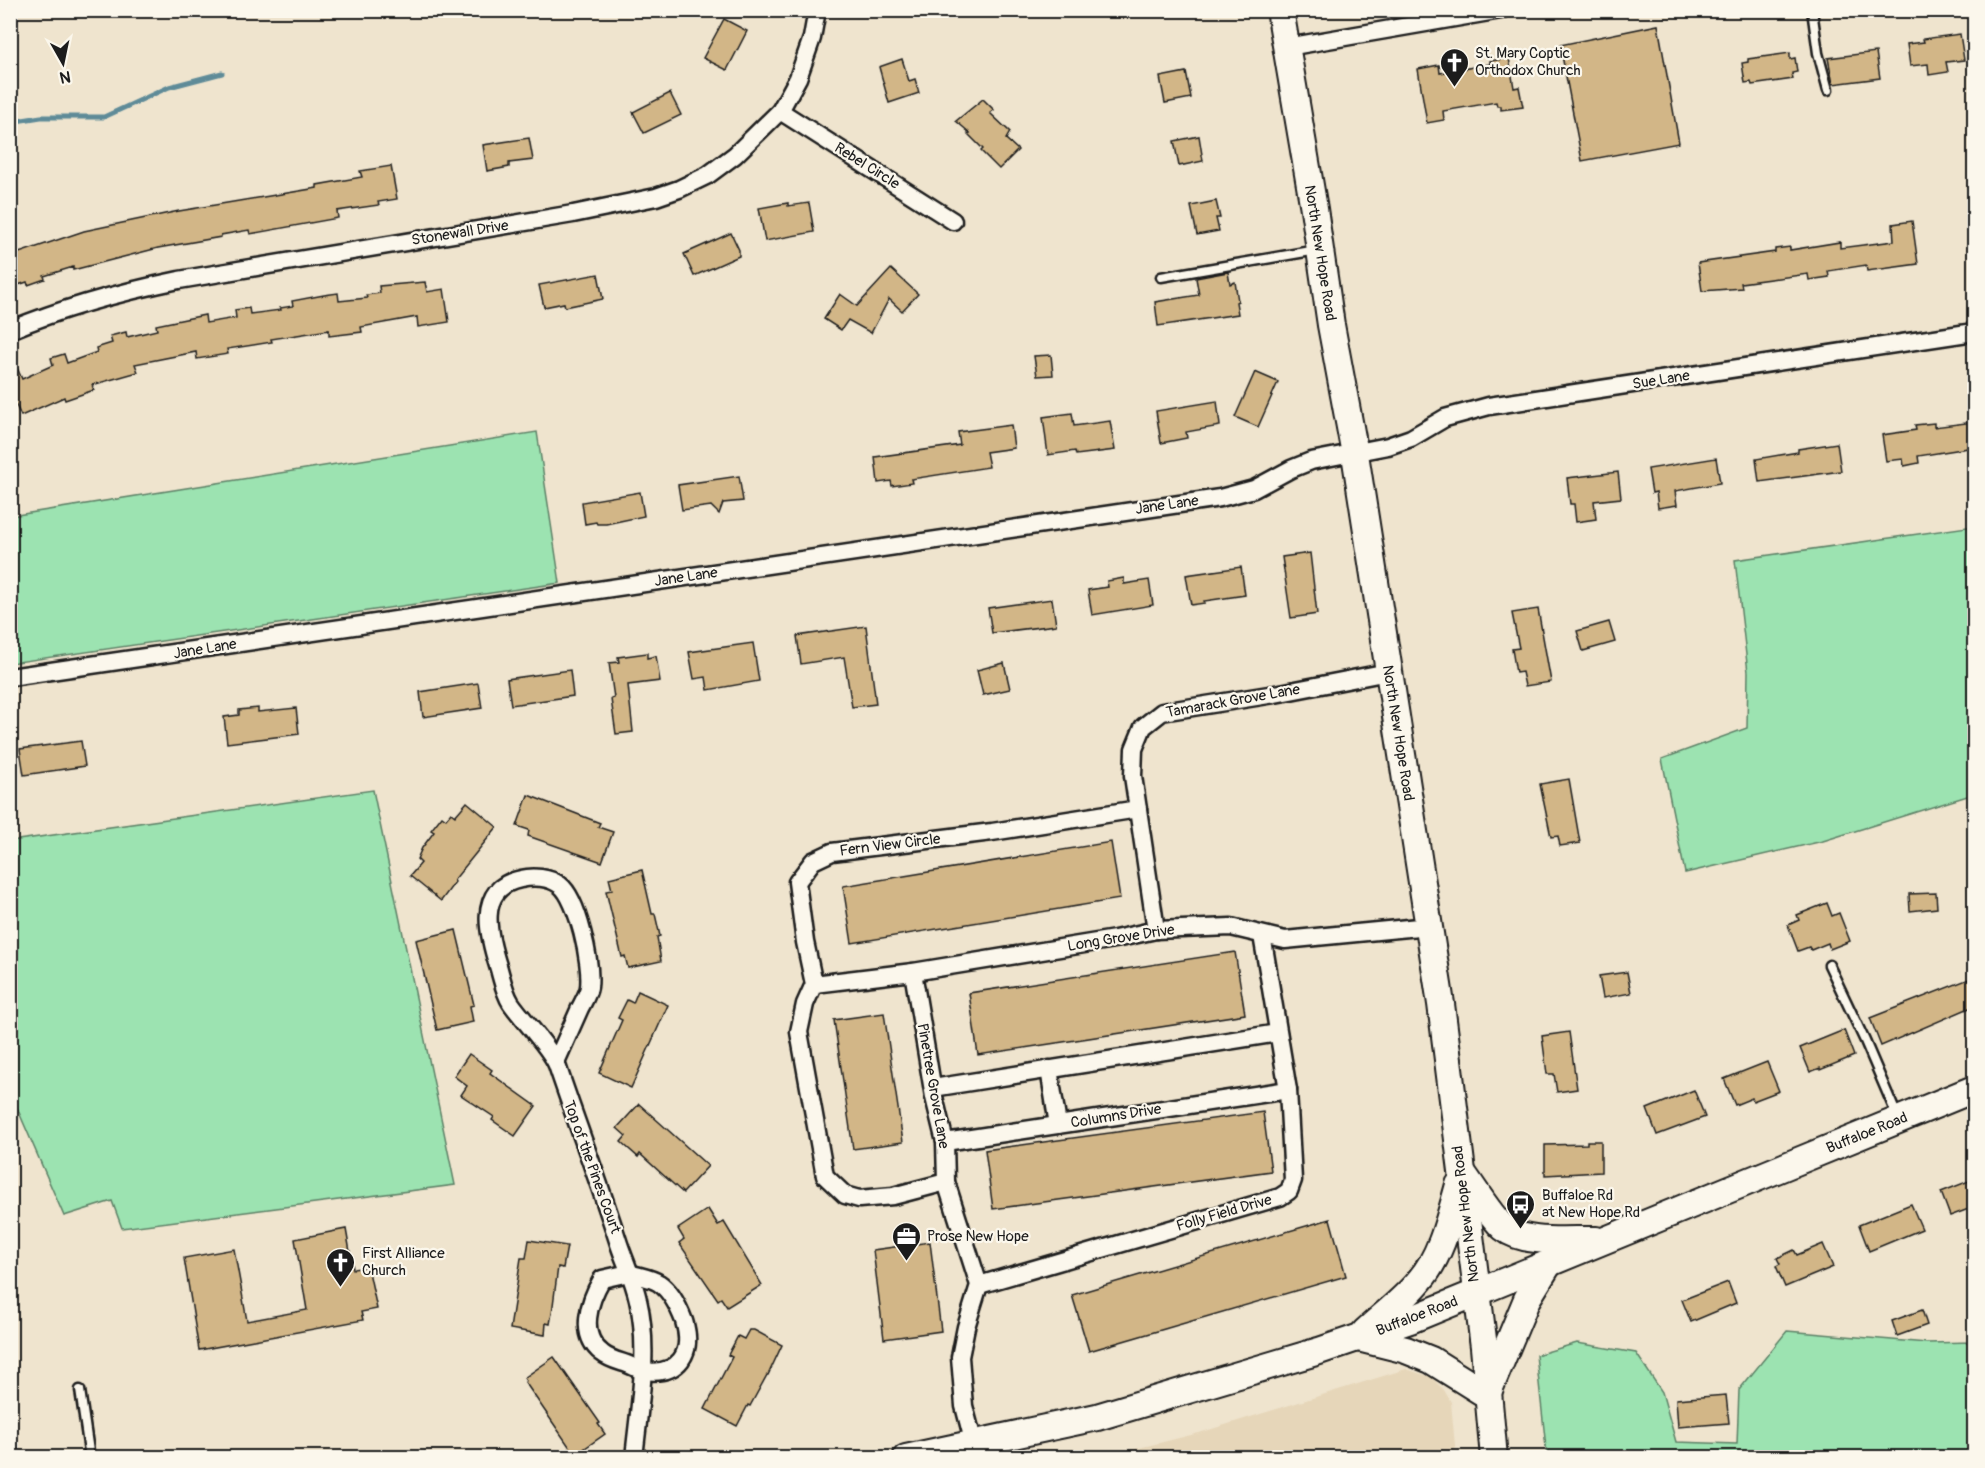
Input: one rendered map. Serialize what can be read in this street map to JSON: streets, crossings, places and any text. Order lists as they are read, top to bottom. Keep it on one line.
{"streets":{"main road":["North New Hope Road","Buffaloe Road"],"street":["Rebel Circle","Stonewall Drive","Sue Lane","Jane Lane","Tamarack Grove Lane","Fern View Circle","Long Grove Drive","Pinetree Grove Lane","Columns Drive","Top of the Pines Court","Folly Field Drive"]},"crossings":[["Rebel Circle","Stonewall Drive"],["North New Hope Road","Sue Lane"],["North New Hope Road","Jane Lane"],["North New Hope Road","Tamarack Grove Lane"],["North New Hope Road","Long Grove Drive"],["North New Hope Road","Buffaloe Road"],["Sue Lane","Jane Lane"],["Tamarack Grove Lane","Fern View Circle"],["Tamarack Grove Lane","Long Grove Drive"],["Fern View Circle","Long Grove Drive"],["Long Grove Drive","Pinetree Grove Lane"],["Long Grove Drive","Folly Field Drive"],["Pinetree Grove Lane","Columns Drive"],["Pinetree Grove Lane","Folly Field Drive"],["Columns Drive","Folly Field Drive"]],"places":{"church":["St. Mary Coptic Orthodox Church","First Alliance Church"],"bus stop":["Buffaloe Rd at New Hope Rd"],"office":["Prose New Hope"]},"north":"bottom"}
